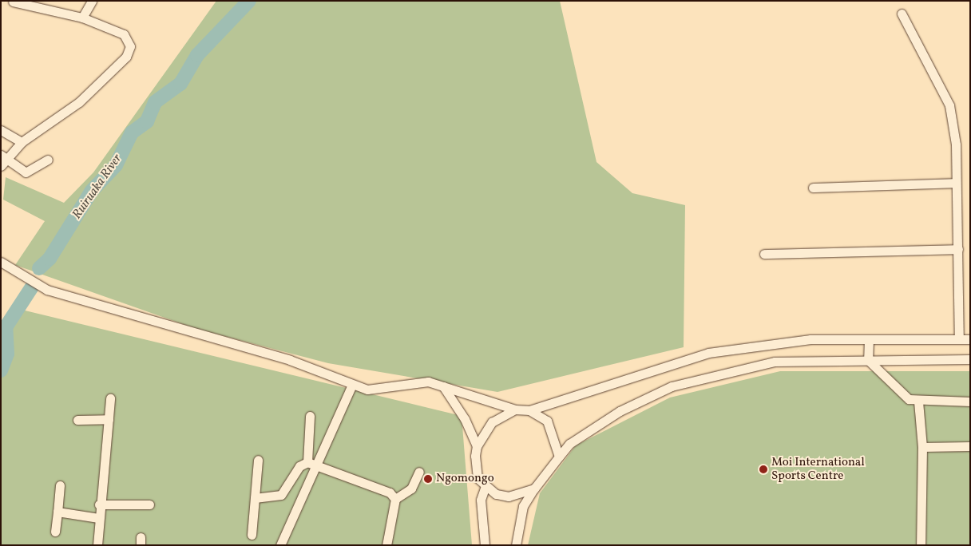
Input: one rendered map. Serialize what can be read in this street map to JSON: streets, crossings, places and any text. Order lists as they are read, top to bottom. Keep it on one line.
{"water":["Ruiruaka River"],"places":["Moi International Sports Centre","Ngomongo"]}
